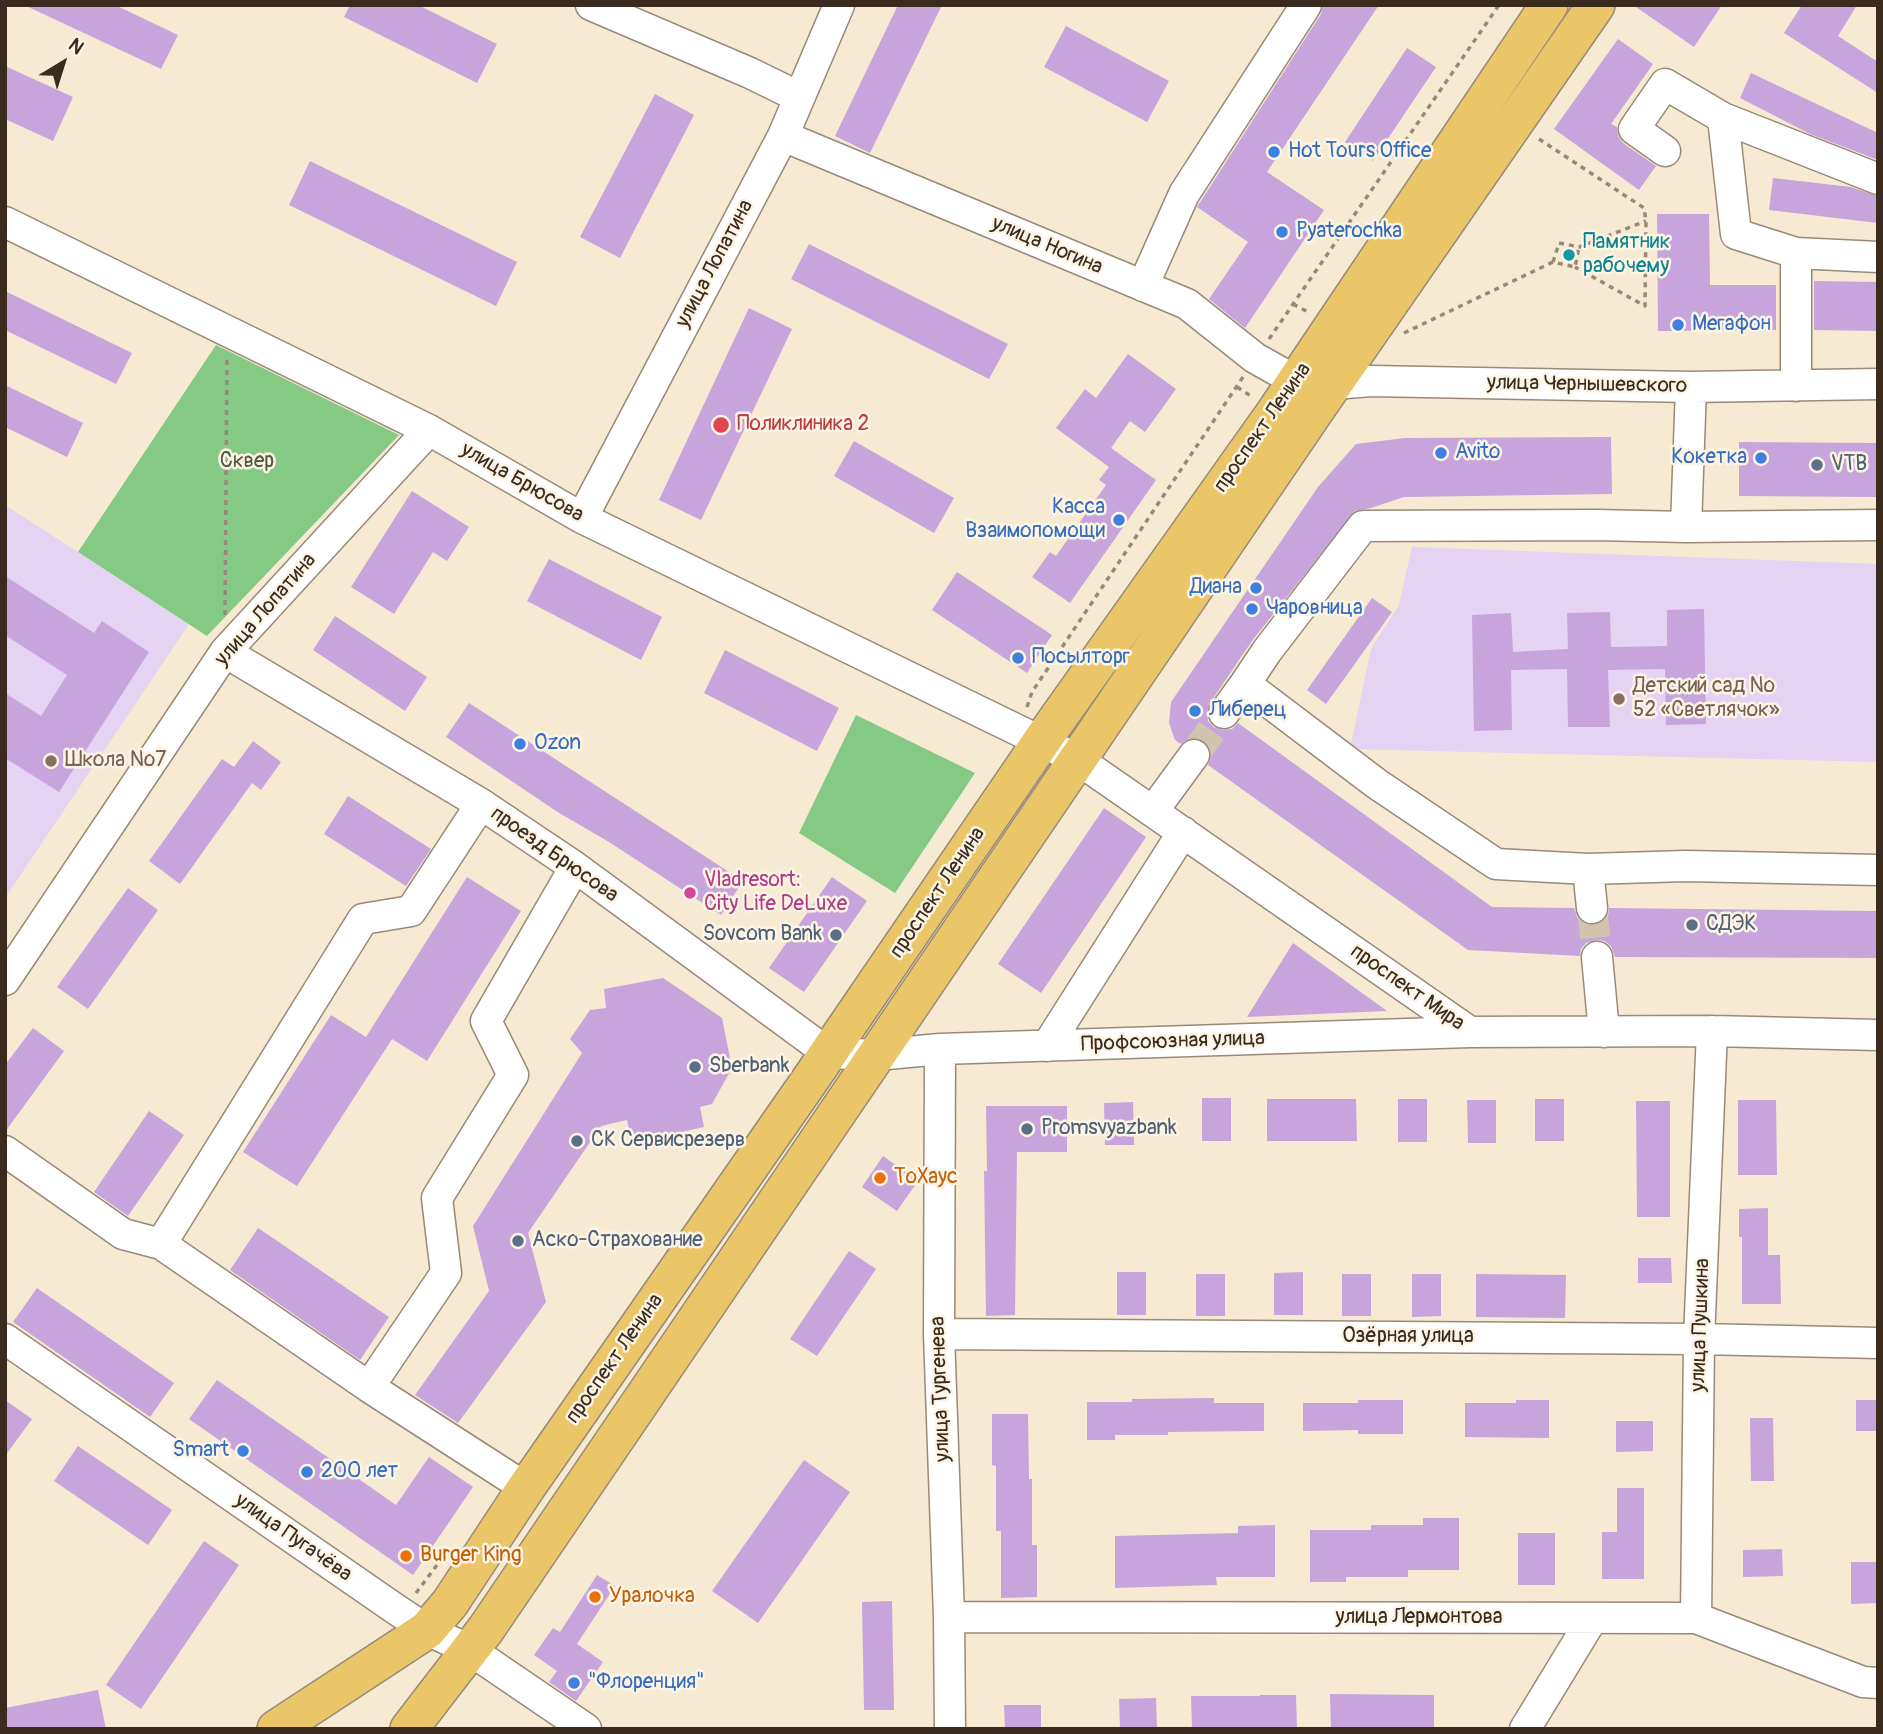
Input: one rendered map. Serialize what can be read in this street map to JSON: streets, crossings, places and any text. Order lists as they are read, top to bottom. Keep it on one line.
{"streets":{"main road":["проспект Ленина"],"street":["улица Ногина","улица Лопатина","улица Чернышевского","улица Брюсова","проезд Брюсова","проспект Мира","Профсоюзная улица","улица Пушкина","Озёрная улица","улица Тургенева","улица Пугачёва","улица Лермонтова"]},"crossings":[["улица Ногина","улица Лопатина"],["улица Ногина","улица Чернышевского"],["улица Ногина","проспект Ленина"],["улица Лопатина","улица Брюсова"],["улица Лопатина","проезд Брюсова"],["улица Чернышевского","проспект Ленина"],["проспект Ленина","улица Брюсова"],["проспект Ленина","проезд Брюсова"],["проспект Ленина","проспект Мира"],["проспект Ленина","Профсоюзная улица"],["проспект Ленина","улица Пугачёва"],["улица Брюсова","проспект Мира"],["проспект Мира","Профсоюзная улица"],["проспект Мира","улица Пушкина"],["Профсоюзная улица","улица Тургенева"],["улица Пушкина","Озёрная улица"],["улица Пушкина","улица Лермонтова"],["Озёрная улица","улица Тургенева"],["улица Тургенева","улица Лермонтова"]],"parks":["Сквер"],"places":["Hot Tours Office","Pyaterochka","Памятник рабочему","Мегафон","Поликлиника 2","Avito","Кокетка","VTB","Касса Взаимопомощи","Диана","Чаровница","Посылторг","Детский сад № 52 «Светлячок»","Либерец","Ozon","Школа №7","Vladresort: City Life DeLuxe","СДЭК","Sovcom Bank","Sberbank","Promsvyazbank","СК Сервисрезерв","ТоХаус","Аско-Страхование","Smart","200 лет","Burger King","Уралочка","\"Флоренция\""],"north":"top right"}
